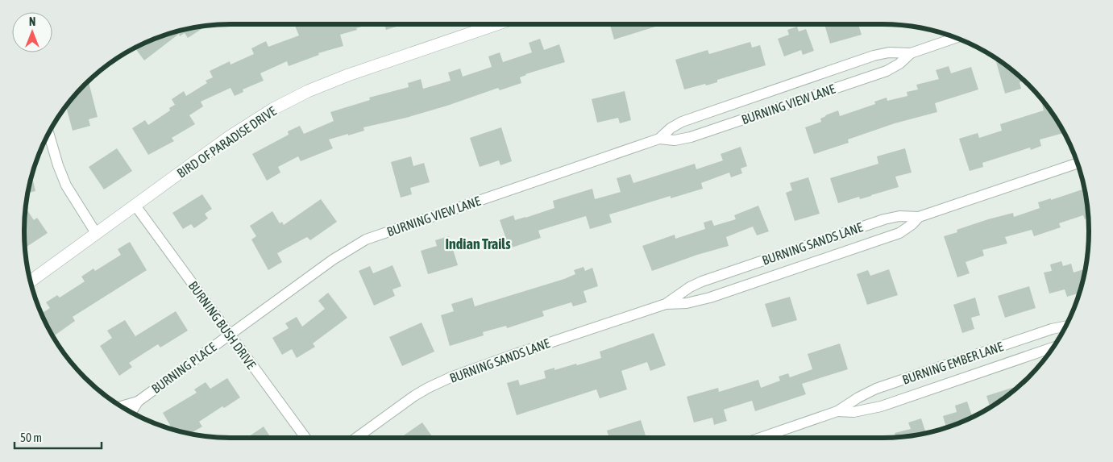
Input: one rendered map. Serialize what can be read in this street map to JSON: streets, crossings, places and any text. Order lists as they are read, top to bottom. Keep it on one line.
{"streets":{"street":["BURNING VIEW LANE","BIRD OF PARADISE DRIVE","BURNING SANDS LANE","BURNING BUSH DRIVE","BURNING EMBER LANE","BURNING PLACE"]},"crossings":[["BURNING VIEW LANE","BURNING BUSH DRIVE"],["BURNING VIEW LANE","BURNING PLACE"],["BIRD OF PARADISE DRIVE","BURNING BUSH DRIVE"],["BURNING BUSH DRIVE","BURNING PLACE"]],"districts":["Indian Trails"],"scale_bar":"50 m","north":"top"}
